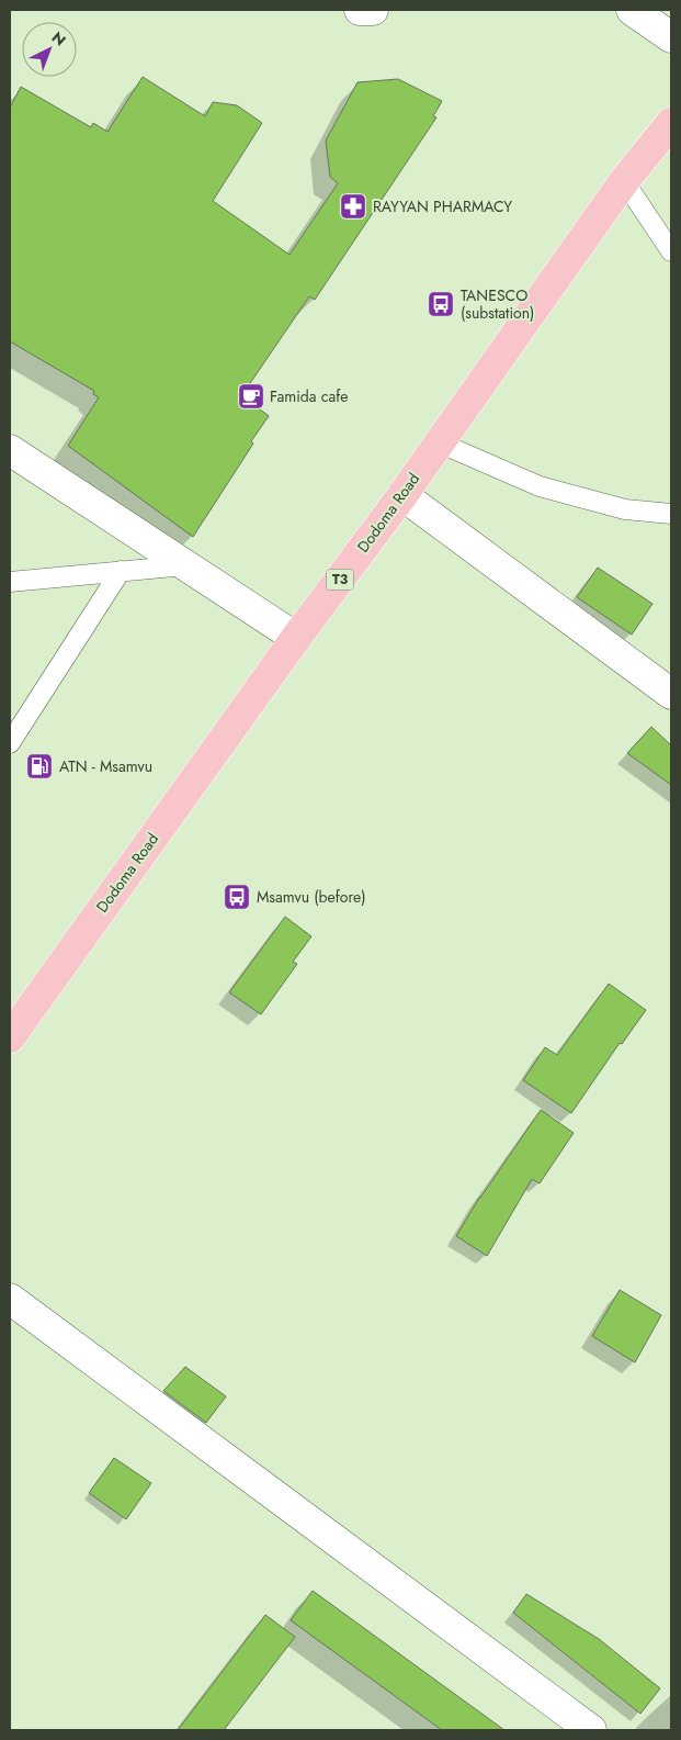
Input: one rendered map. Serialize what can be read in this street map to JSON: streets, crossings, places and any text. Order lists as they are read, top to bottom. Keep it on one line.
{"streets":{"highway":["Dodoma Road","T3"]},"places":{"pharmacy":["RAYYAN PHARMACY"],"bus stop":["TANESCO (substation)","Msamvu (before)"],"cafe":["Famida cafe"],"fuel station":["ATN - Msamvu"]},"north":"top right"}
